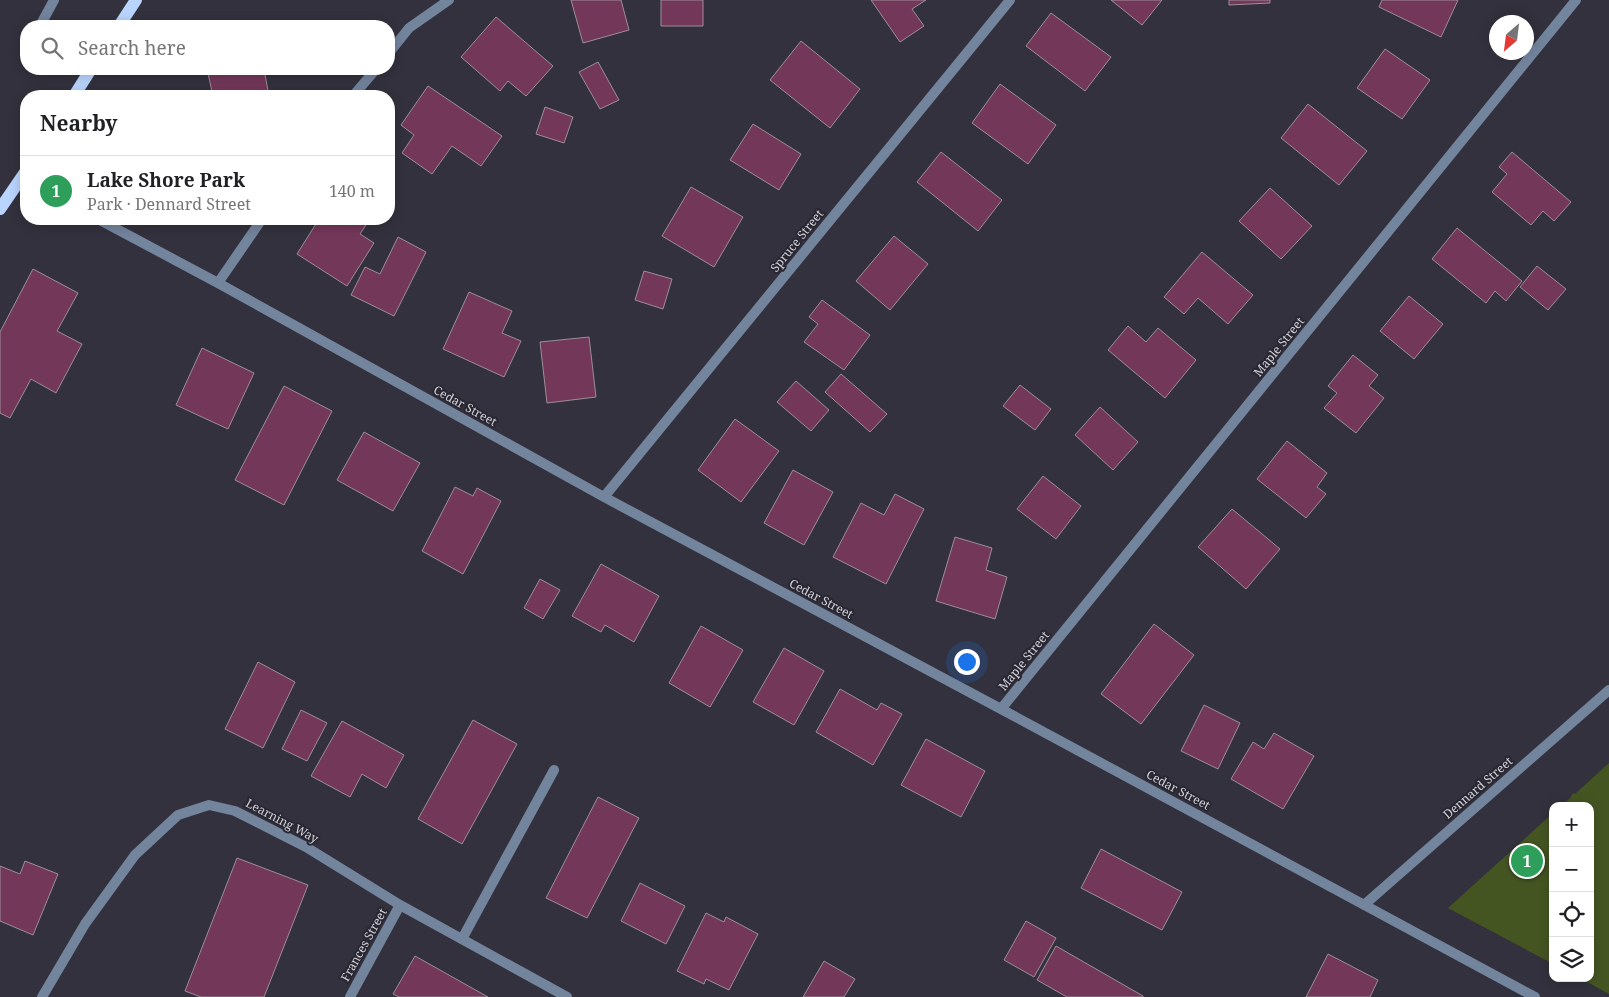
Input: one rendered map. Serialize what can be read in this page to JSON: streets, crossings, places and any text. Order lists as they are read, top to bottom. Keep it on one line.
{"streets":{"street":["Spruce Street","Maple Street","Cedar Street","Dennard Street","Learning Way","Frances Street"]},"crossings":[["Spruce Street","Cedar Street"],["Maple Street","Cedar Street"],["Cedar Street","Dennard Street"],["Learning Way","Frances Street"]],"north":"bottom left","page":{"search":"Search here","heading":"Nearby","list":[{"mark":"1","name":"Lake Shore Park","note":"Park · Dennard Street","value":"140 m"}],"map_buttons":["+","−"],"pins":"1"}}
